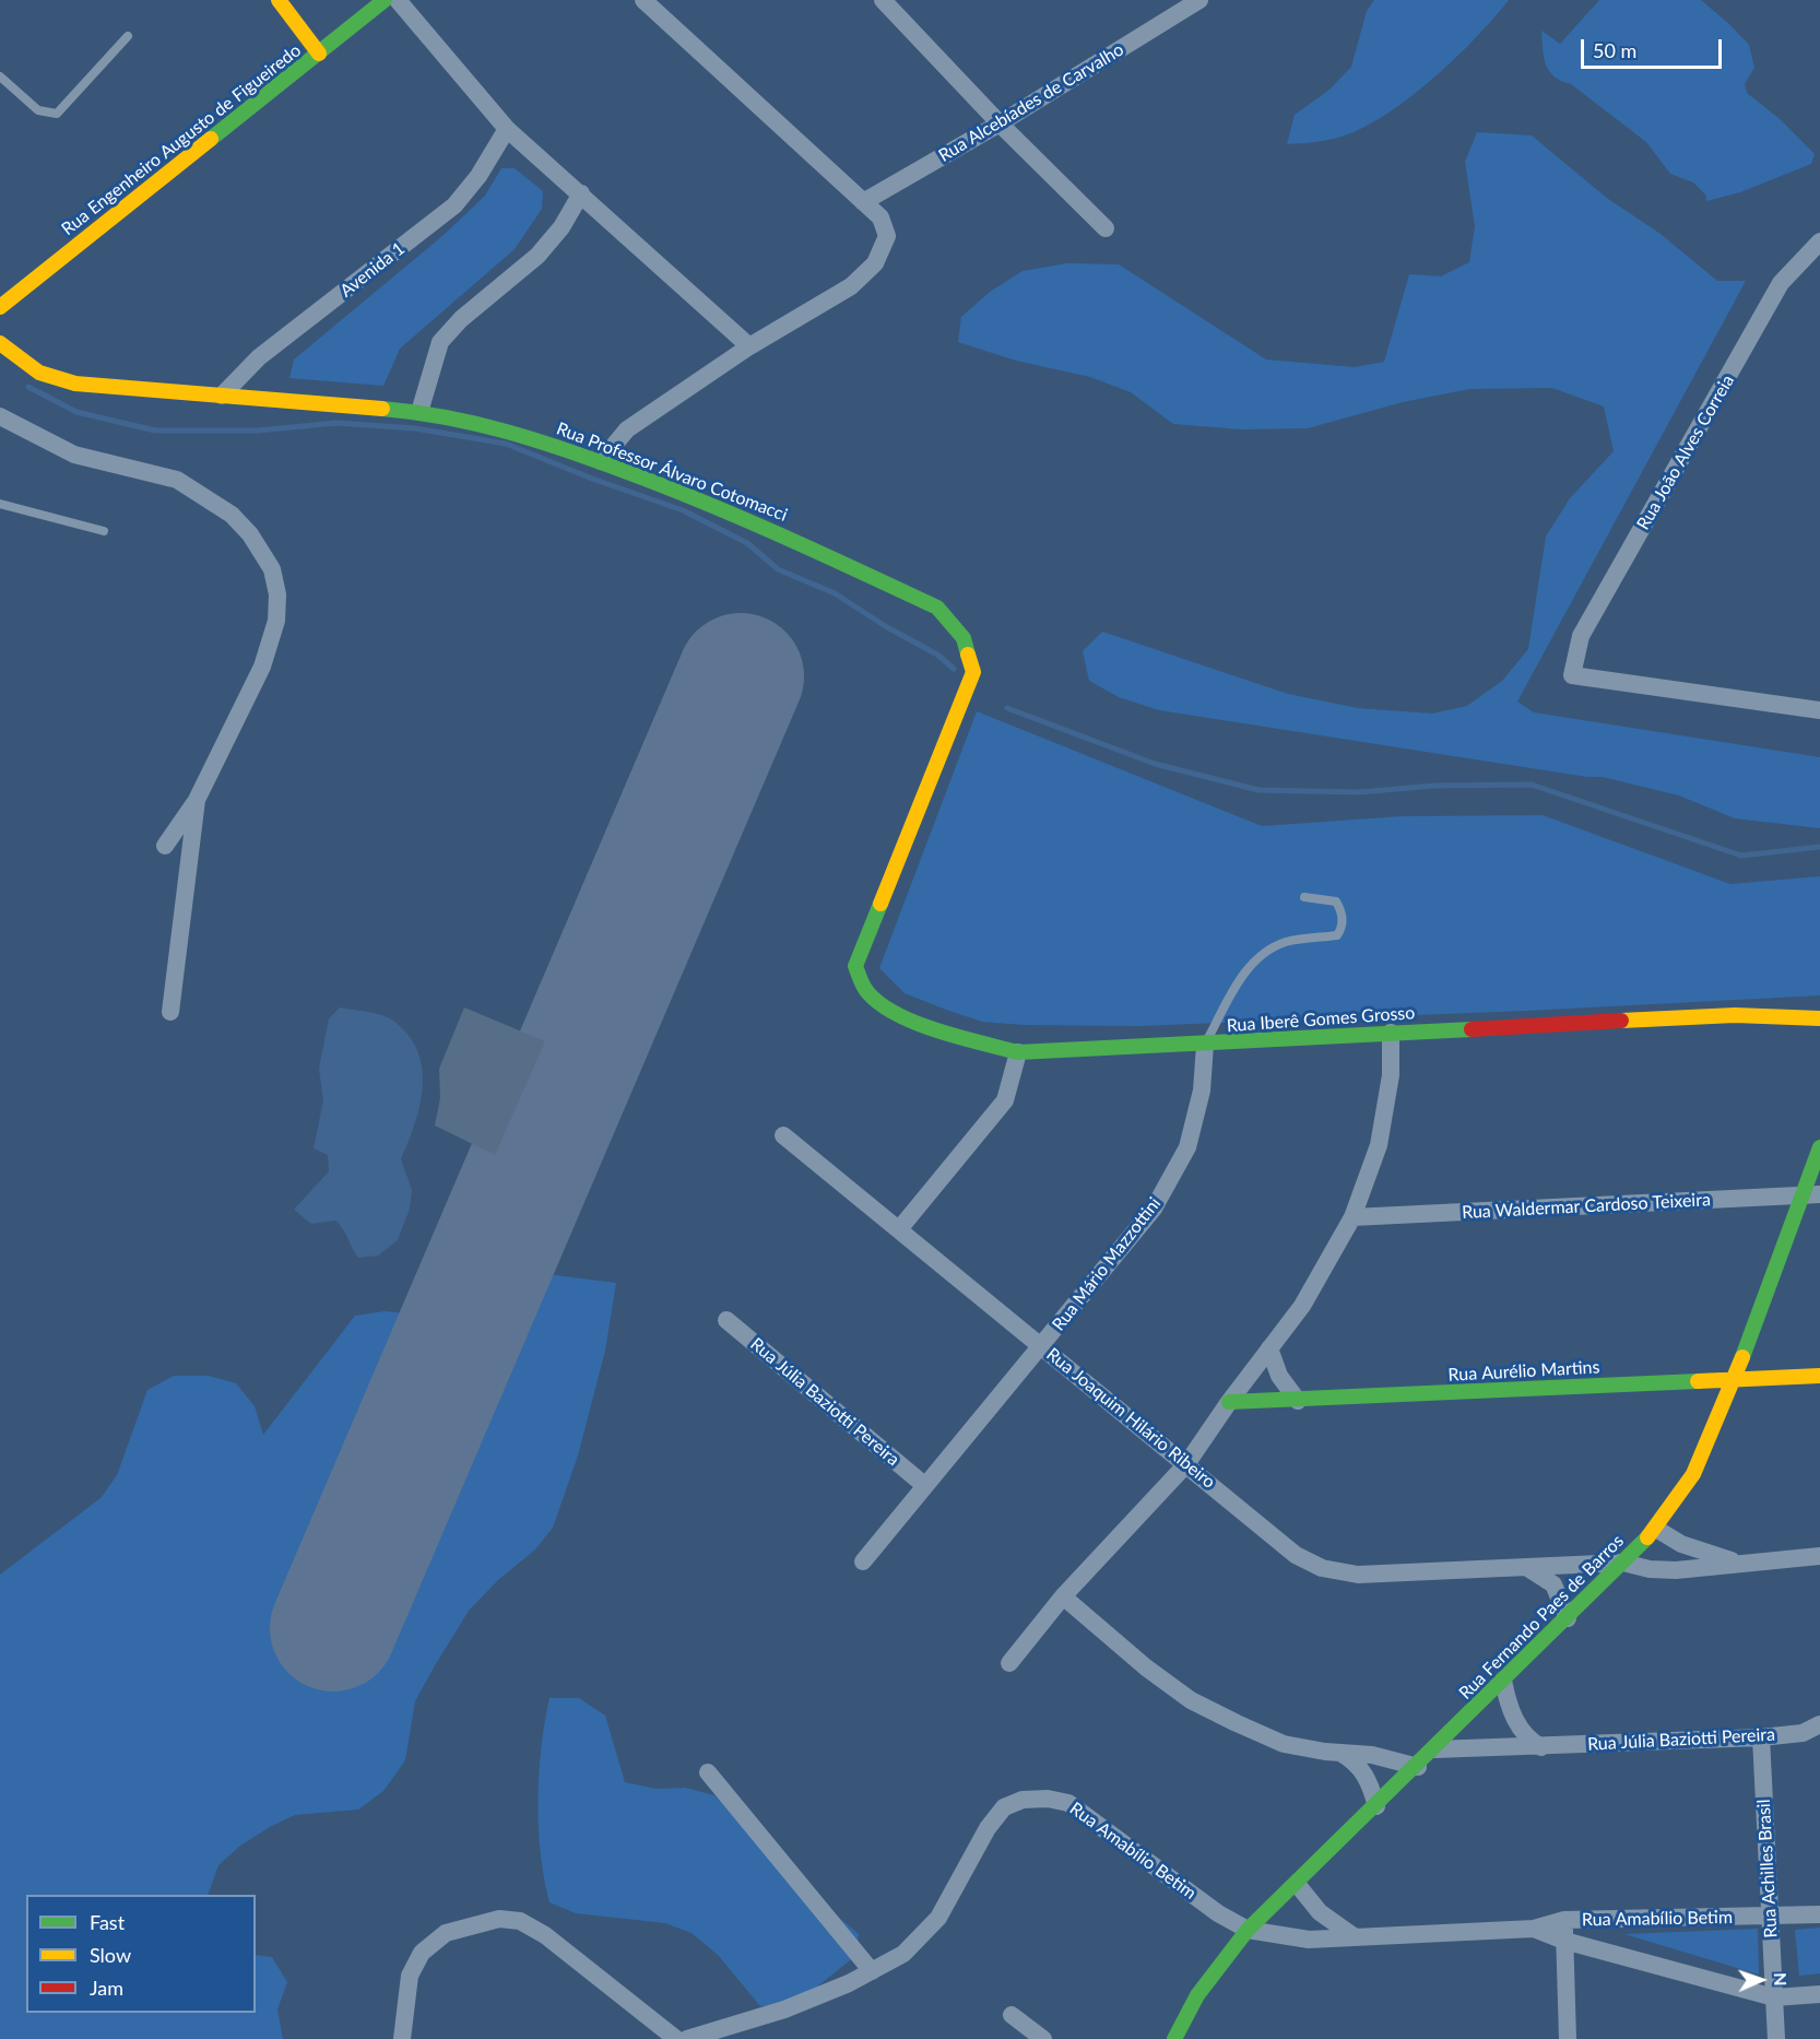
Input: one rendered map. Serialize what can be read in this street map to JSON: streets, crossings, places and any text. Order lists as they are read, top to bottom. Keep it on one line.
{"streets":{"street":["Rua Alcebíades de Carvalho","Rua Engenheiro Augusto de Figueiredo","Avenida 1","Rua João Alves Correia","Rua Professor Álvaro Cotomacci","Rua Iberê Gomes Grosso","Rua Waldermar Cardoso Teixeira","Rua Mário Mazzottini","Rua Aurélio Martins","Rua Júlia Baziotti Pereira","Rua Joaquim Hilário Ribeiro","Rua Fernando Paes de Barros","Rua Amabílio Betim","Rua Achilles Brasil"]},"crossings":[["Avenida 1","Rua Professor Álvaro Cotomacci"],["Rua Professor Álvaro Cotomacci","Rua Iberê Gomes Grosso"],["Rua Iberê Gomes Grosso","Rua Mário Mazzottini"],["Rua Waldermar Cardoso Teixeira","Rua Fernando Paes de Barros"],["Rua Mário Mazzottini","Rua Júlia Baziotti Pereira"],["Rua Mário Mazzottini","Rua Joaquim Hilário Ribeiro"],["Rua Aurélio Martins","Rua Fernando Paes de Barros"],["Rua Júlia Baziotti Pereira","Rua Fernando Paes de Barros"],["Rua Júlia Baziotti Pereira","Rua Achilles Brasil"],["Rua Joaquim Hilário Ribeiro","Rua Fernando Paes de Barros"],["Rua Fernando Paes de Barros","Rua Amabílio Betim"],["Rua Amabílio Betim","Rua Achilles Brasil"]],"legend":["Fast","Slow","Jam"],"scale_bar":"50 m","north":"right"}
